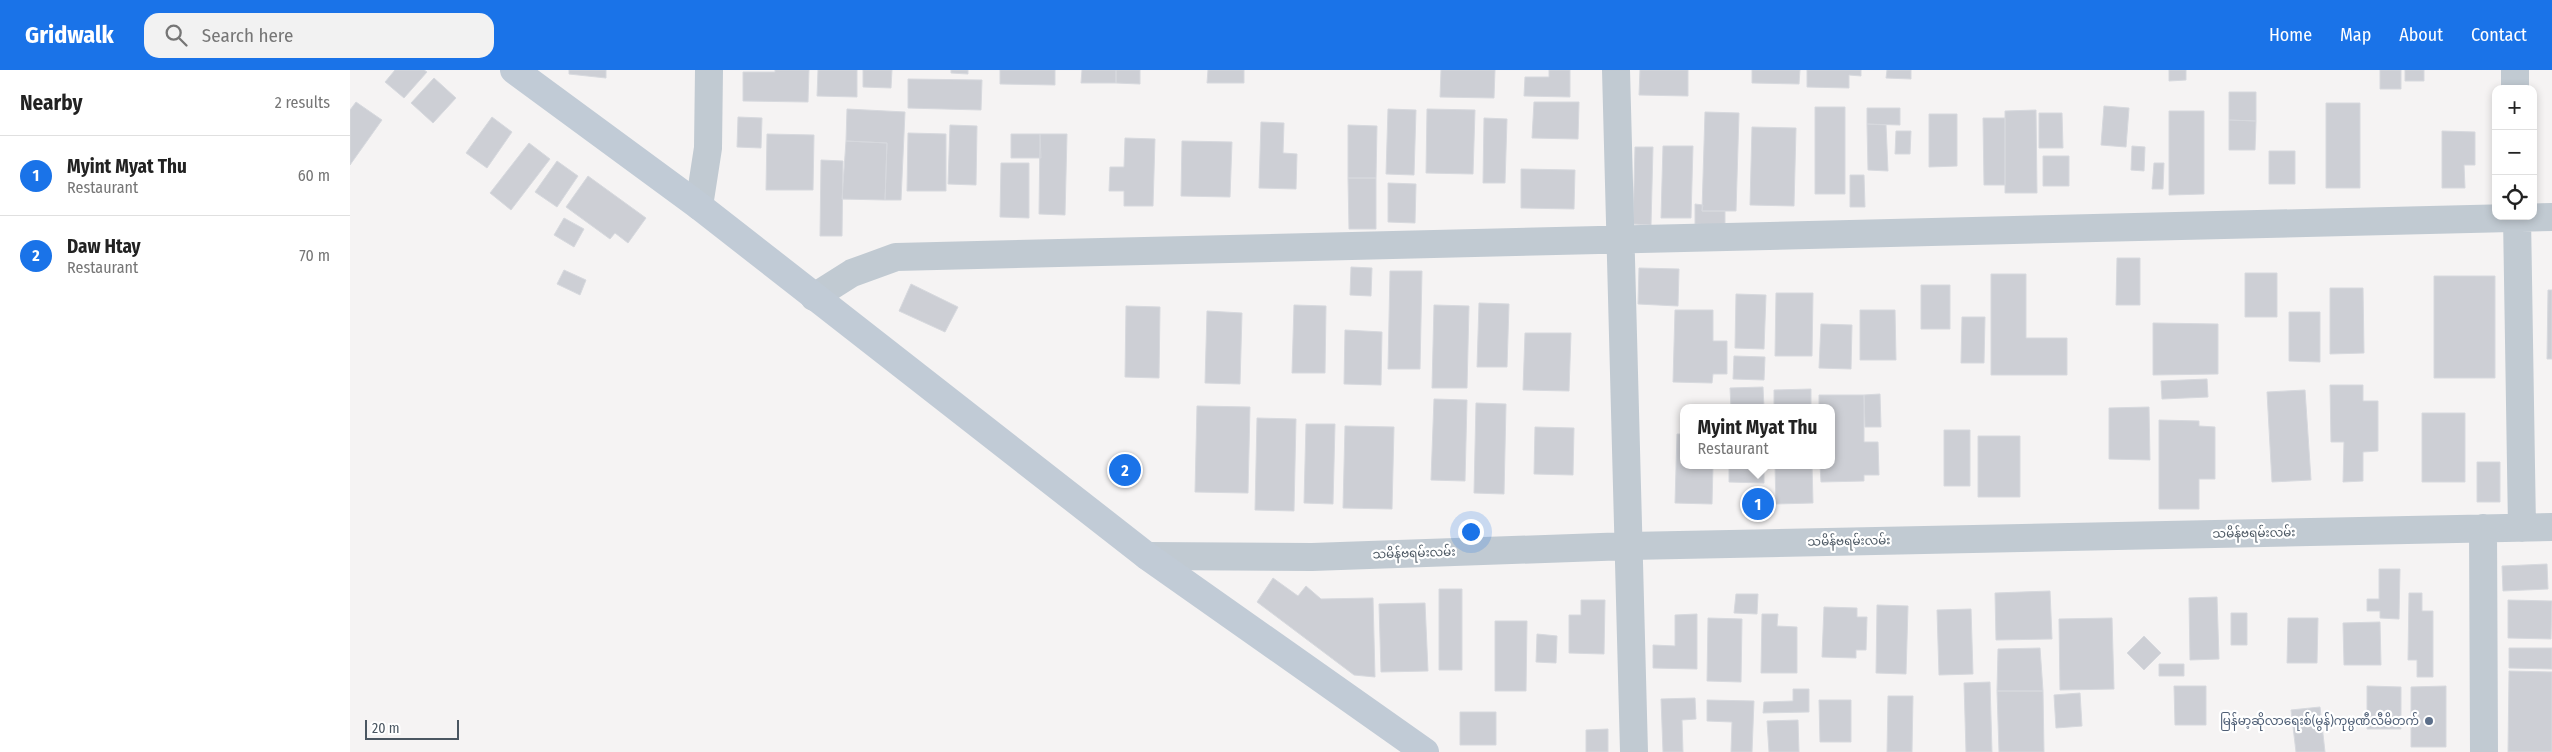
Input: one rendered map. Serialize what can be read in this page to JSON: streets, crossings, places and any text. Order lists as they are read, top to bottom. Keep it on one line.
{"streets":{"street":["သမိန်ဗရမ်းလမ်း"]},"places":["မြန်မာ့ဆိုလာရေးစ်(မွန်)ကုမ္ပဏီလီမိတက်"],"scale_bar":"20 m","page":{"header":"Gridwalk","search":"Search here","nav":["Home","Map","About","Contact"],"heading":["Nearby","2 results"],"map_buttons":["+","−"],"list":[{"mark":"1","name":"Myint Myat Thu","note":"Restaurant","value":"60 m"},{"mark":"2","name":"Daw Htay","note":"Restaurant","value":"70 m"}],"popup":["Myint Myat Thu","Restaurant"],"pins":["2","1"],"scale":"20 m"}}
